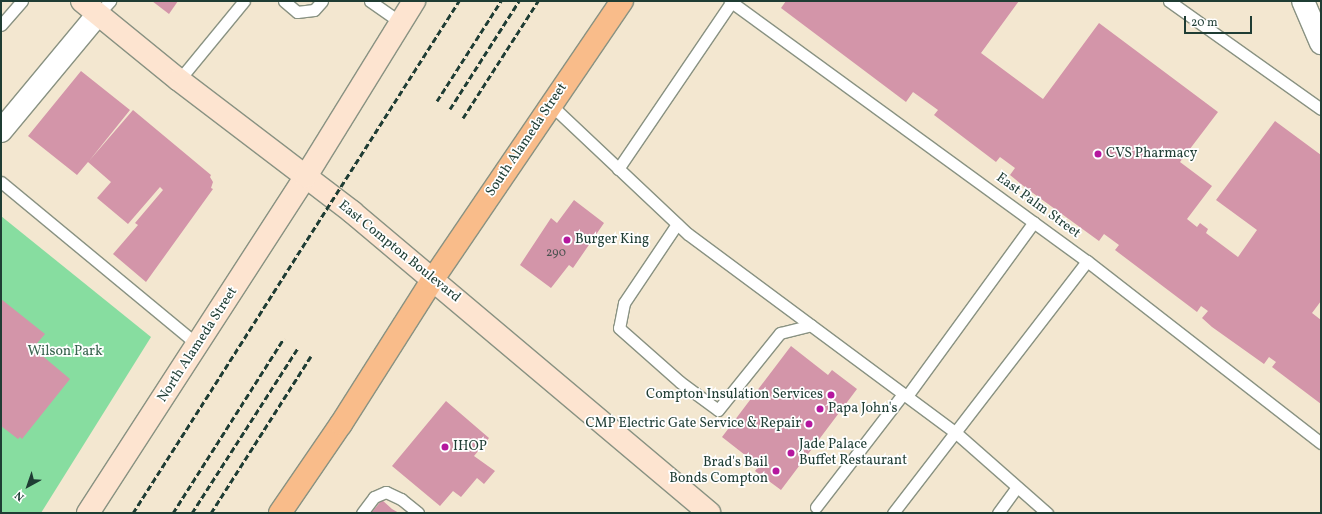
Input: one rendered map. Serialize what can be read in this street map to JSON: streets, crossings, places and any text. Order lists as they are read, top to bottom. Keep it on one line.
{"streets":{"main road":["South Alameda Street","East Compton Boulevard","North Alameda Street"],"lane":["East Palm Street"]},"crossings":[["South Alameda Street","East Compton Boulevard"],["East Compton Boulevard","North Alameda Street"]],"parks":["Wilson Park"],"places":["CVS Pharmacy","Burger King","Compton Insulation Services","Papa John's","CMP Electric Gate Service & Repair","IHOP","Jade Palace Buffet Restaurant","Brad's Bail Bonds Compton"],"house_numbers":["290"],"scale_bar":"20 m","north":"bottom left"}
